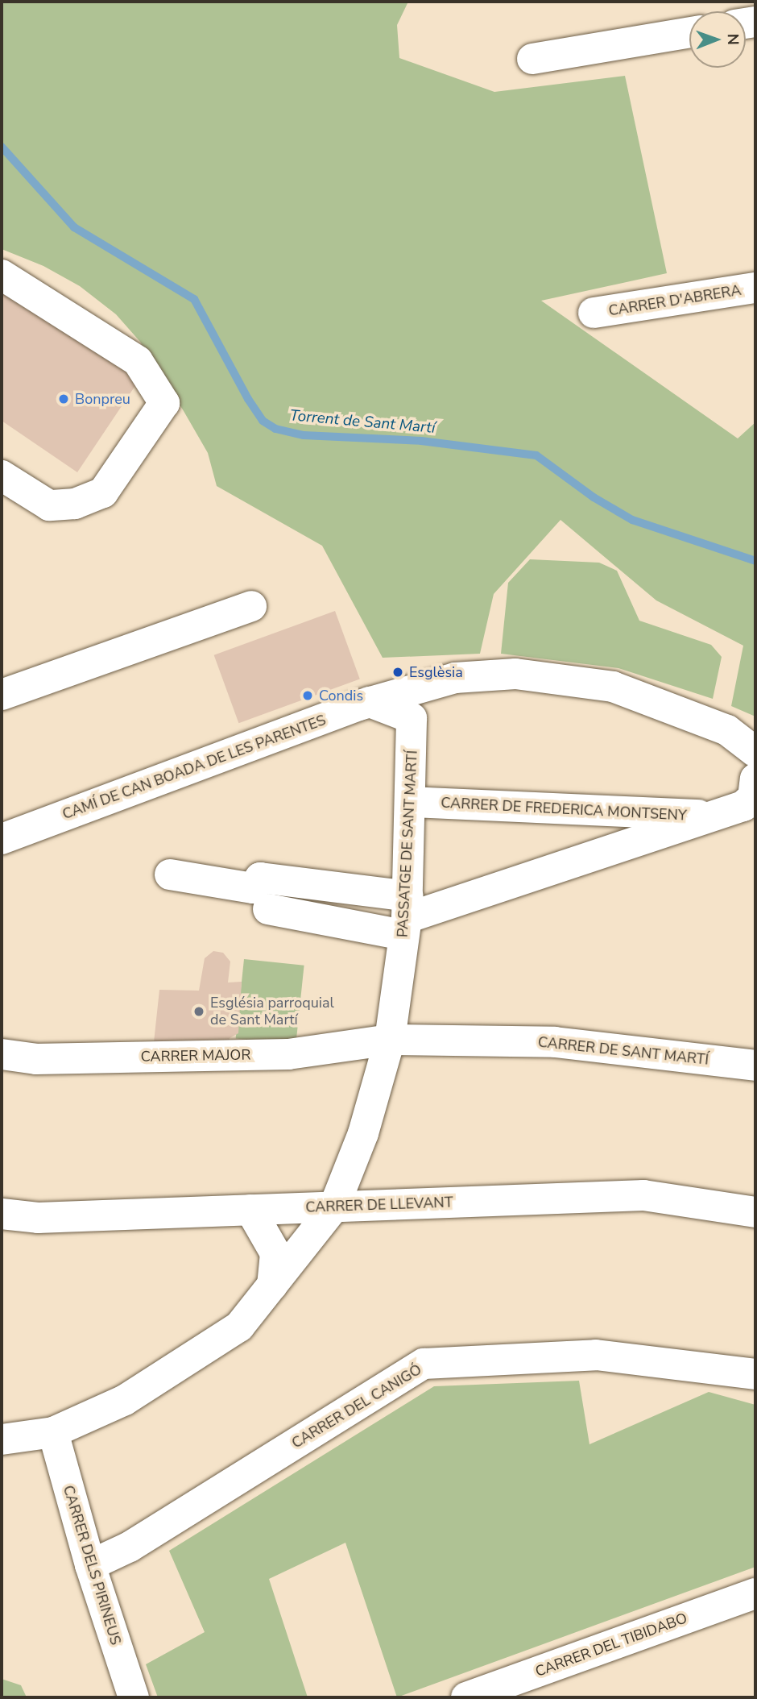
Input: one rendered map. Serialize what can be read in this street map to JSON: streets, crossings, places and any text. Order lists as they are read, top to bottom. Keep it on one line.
{"streets":{"street":["CARRER D'ABRERA","CAMÍ DE CAN BOADA DE LES PARENTES","CARRER DE FREDERICA MONTSENY","PASSATGE DE SANT MARTÍ","CARRER DE SANT MARTÍ","CARRER MAJOR","CARRER DE LLEVANT","CARRER DEL CANIGÓ","CARRER DELS PIRINEUS","CARRER DEL TIBIDABO"]},"crossings":[["CAMÍ DE CAN BOADA DE LES PARENTES","CARRER DE FREDERICA MONTSENY"],["CAMÍ DE CAN BOADA DE LES PARENTES","PASSATGE DE SANT MARTÍ"],["CARRER DE FREDERICA MONTSENY","PASSATGE DE SANT MARTÍ"],["PASSATGE DE SANT MARTÍ","CARRER DE SANT MARTÍ"],["PASSATGE DE SANT MARTÍ","CARRER MAJOR"],["PASSATGE DE SANT MARTÍ","CARRER DE LLEVANT"],["PASSATGE DE SANT MARTÍ","CARRER DELS PIRINEUS"],["CARRER DE SANT MARTÍ","CARRER MAJOR"],["CARRER DEL CANIGÓ","CARRER DELS PIRINEUS"]],"water":["Torrent de Sant Martí"],"places":["Bonpreu","Esglèsia","Condis","Església parroquial de Sant Martí"],"north":"right"}
